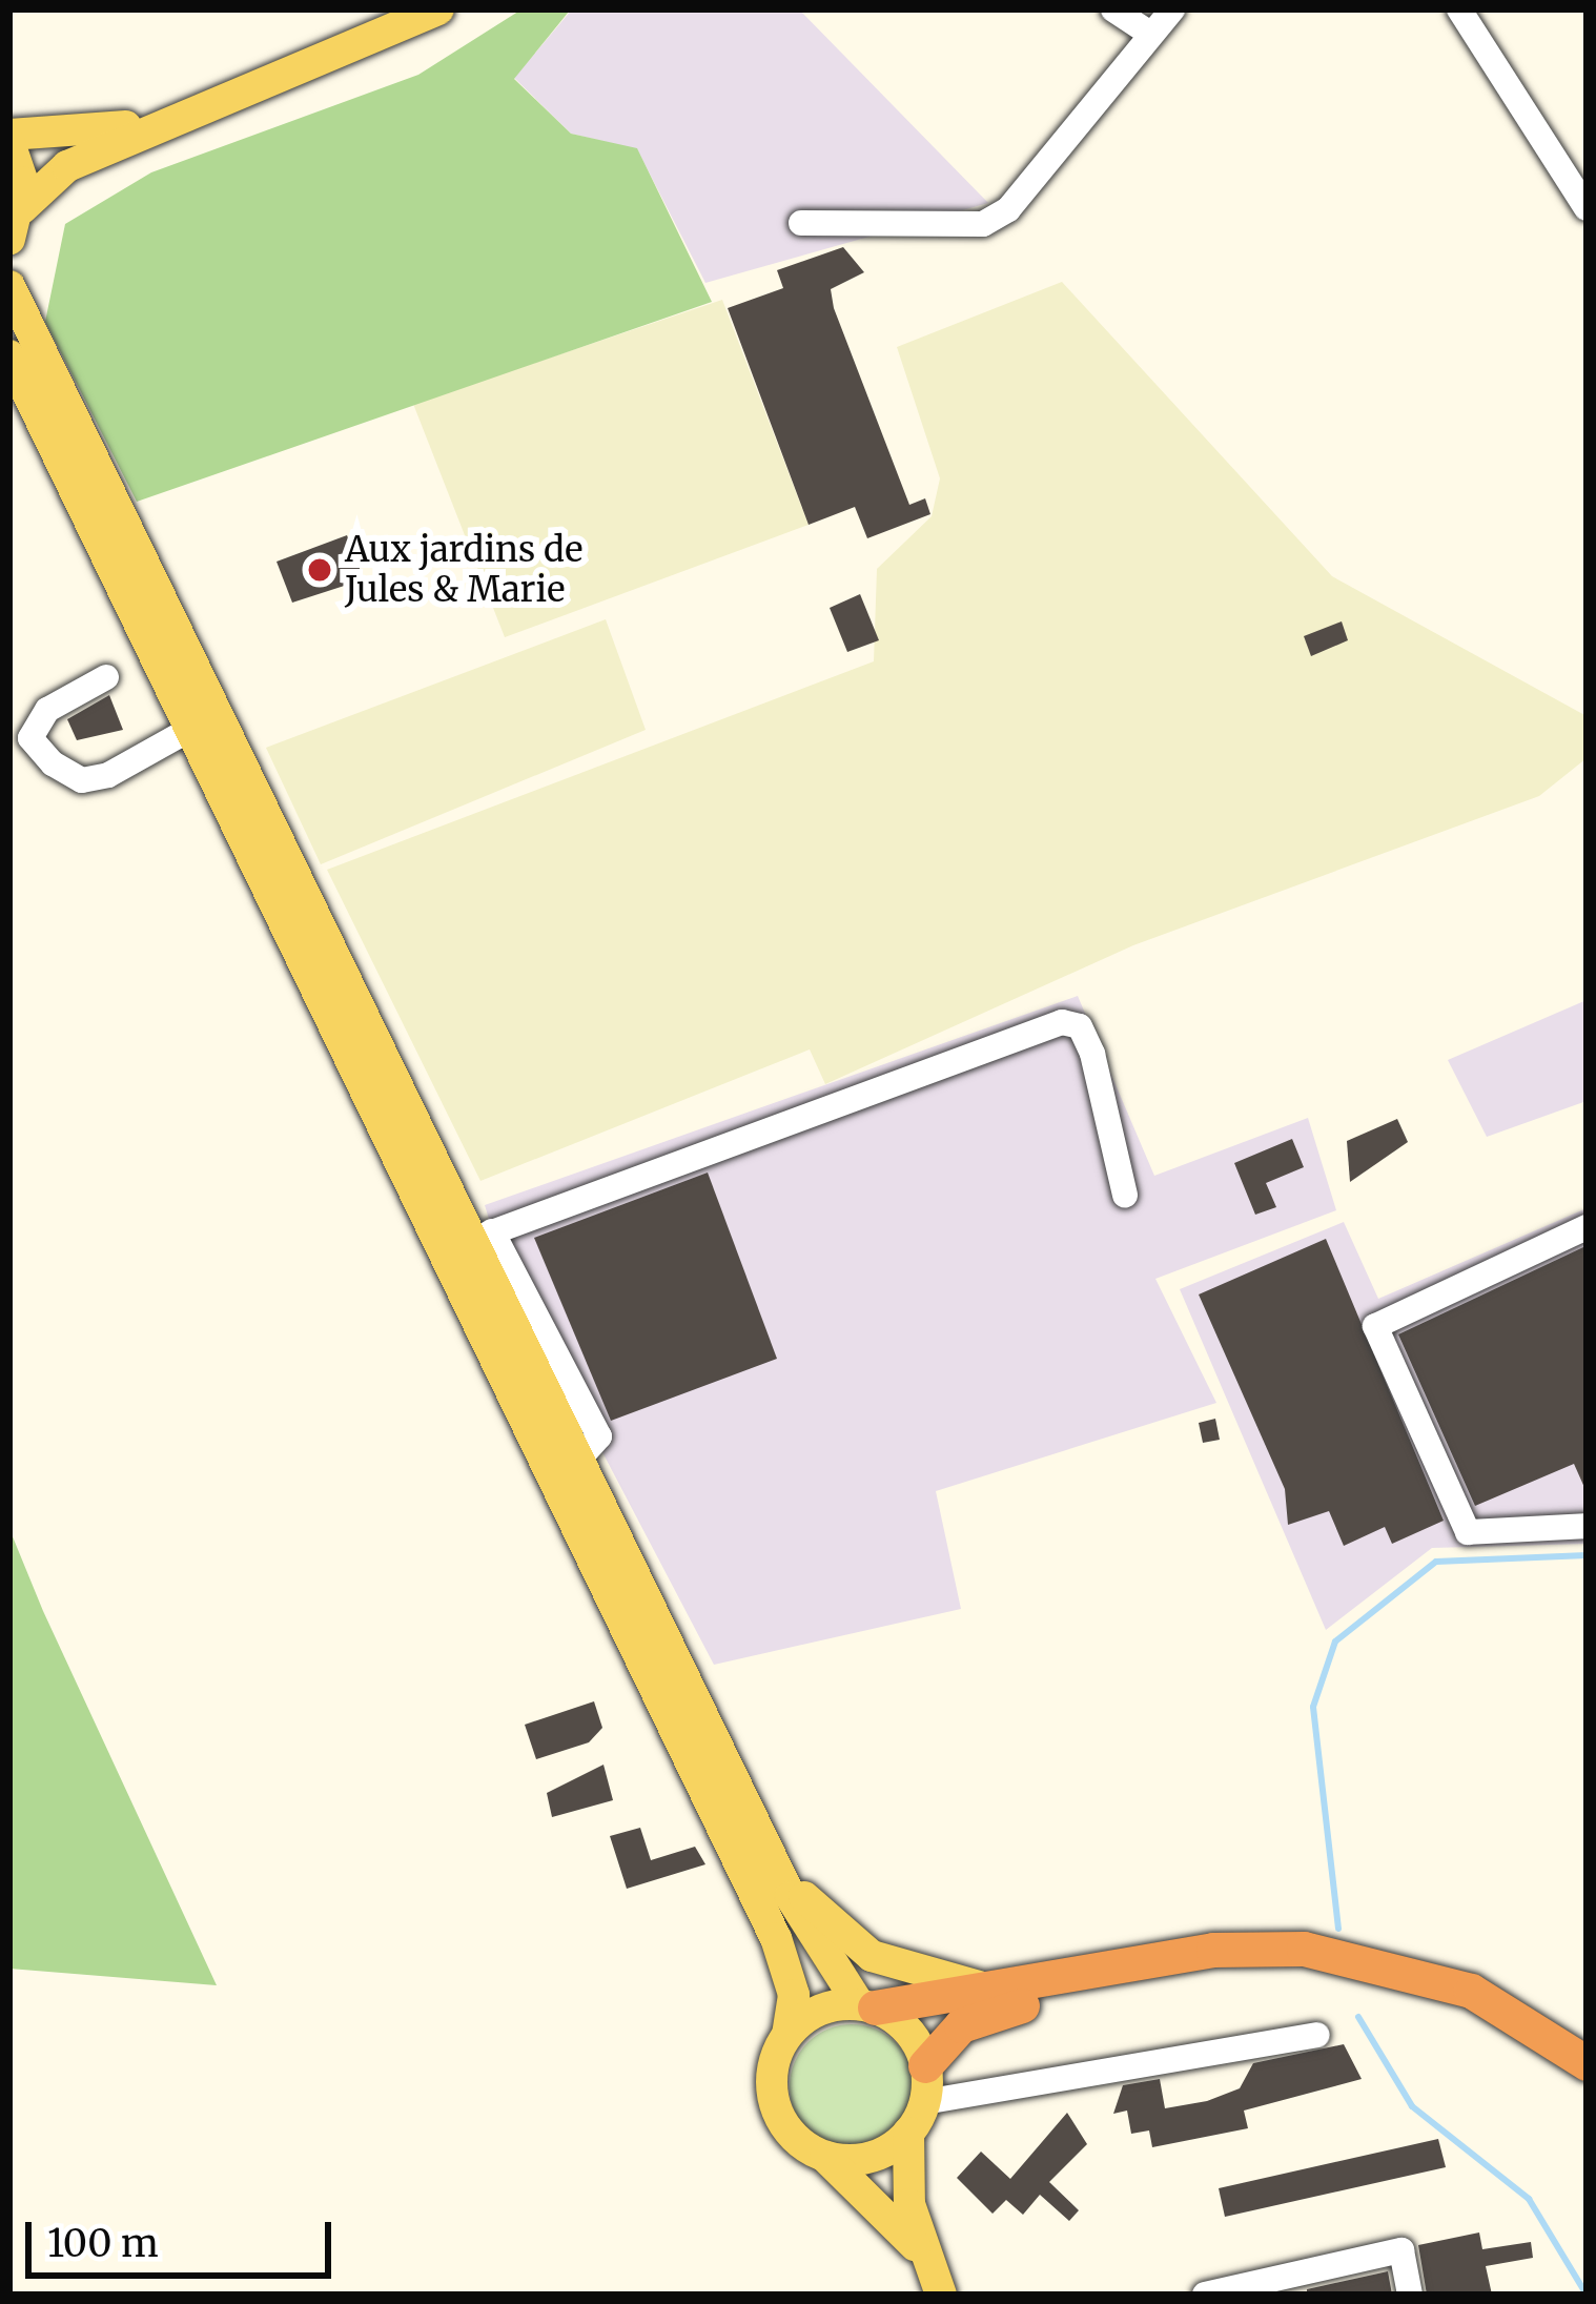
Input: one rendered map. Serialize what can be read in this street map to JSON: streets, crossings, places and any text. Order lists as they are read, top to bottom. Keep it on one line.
{"places":["Aux jardins de Jules & Marie"],"scale_bar":"100 m"}
